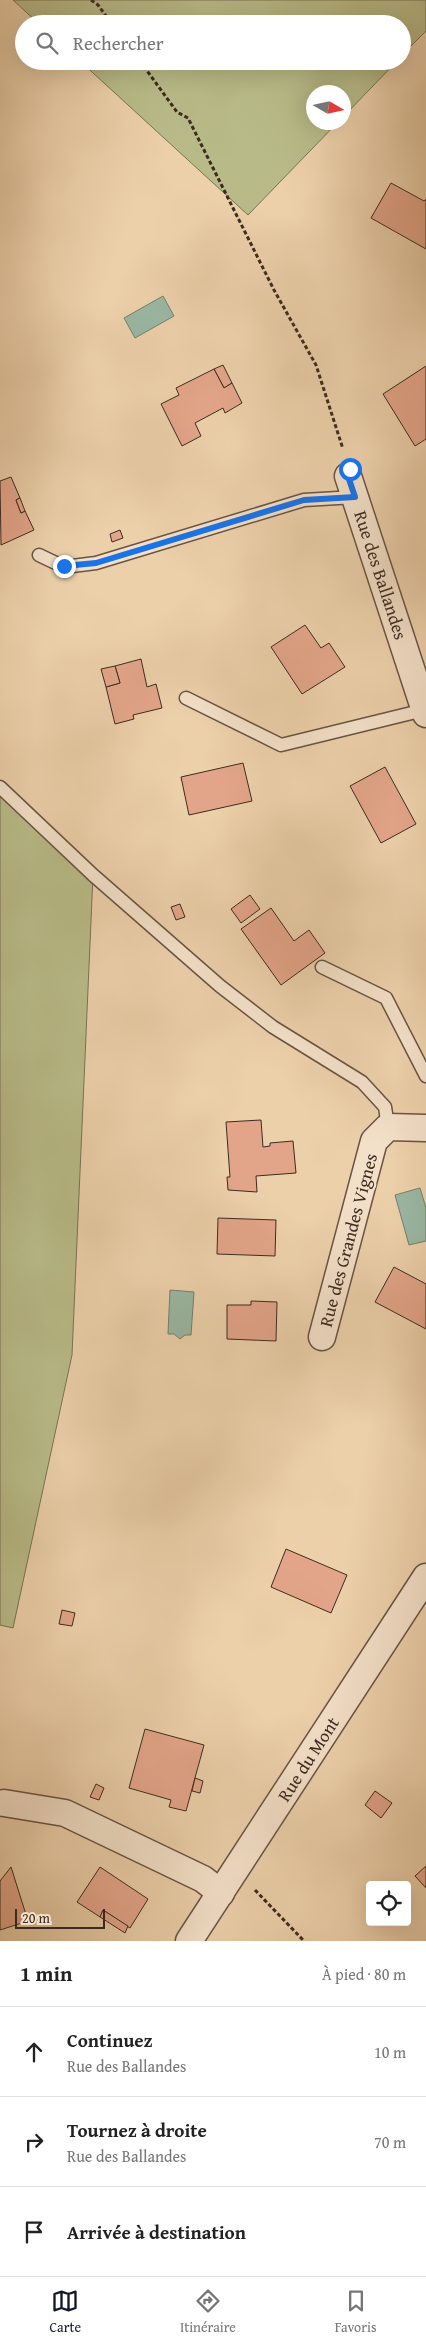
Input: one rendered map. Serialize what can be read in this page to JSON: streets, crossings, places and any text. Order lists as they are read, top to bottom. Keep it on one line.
{"streets":{"street":["Rue des Ballandes","Rue des Grandes Vignes","Rue du Mont"]},"scale_bar":"20 m","north":"right","page":{"search":"Rechercher","scale":"20 m","heading":["1 min","À pied · 80 m"],"list":[["Continuez","Rue des Ballandes","10 m"],["Tournez à droite","Rue des Ballandes","70 m"],"Arrivée à destination"],"nav":["Carte","Itinéraire","Favoris"]}}
